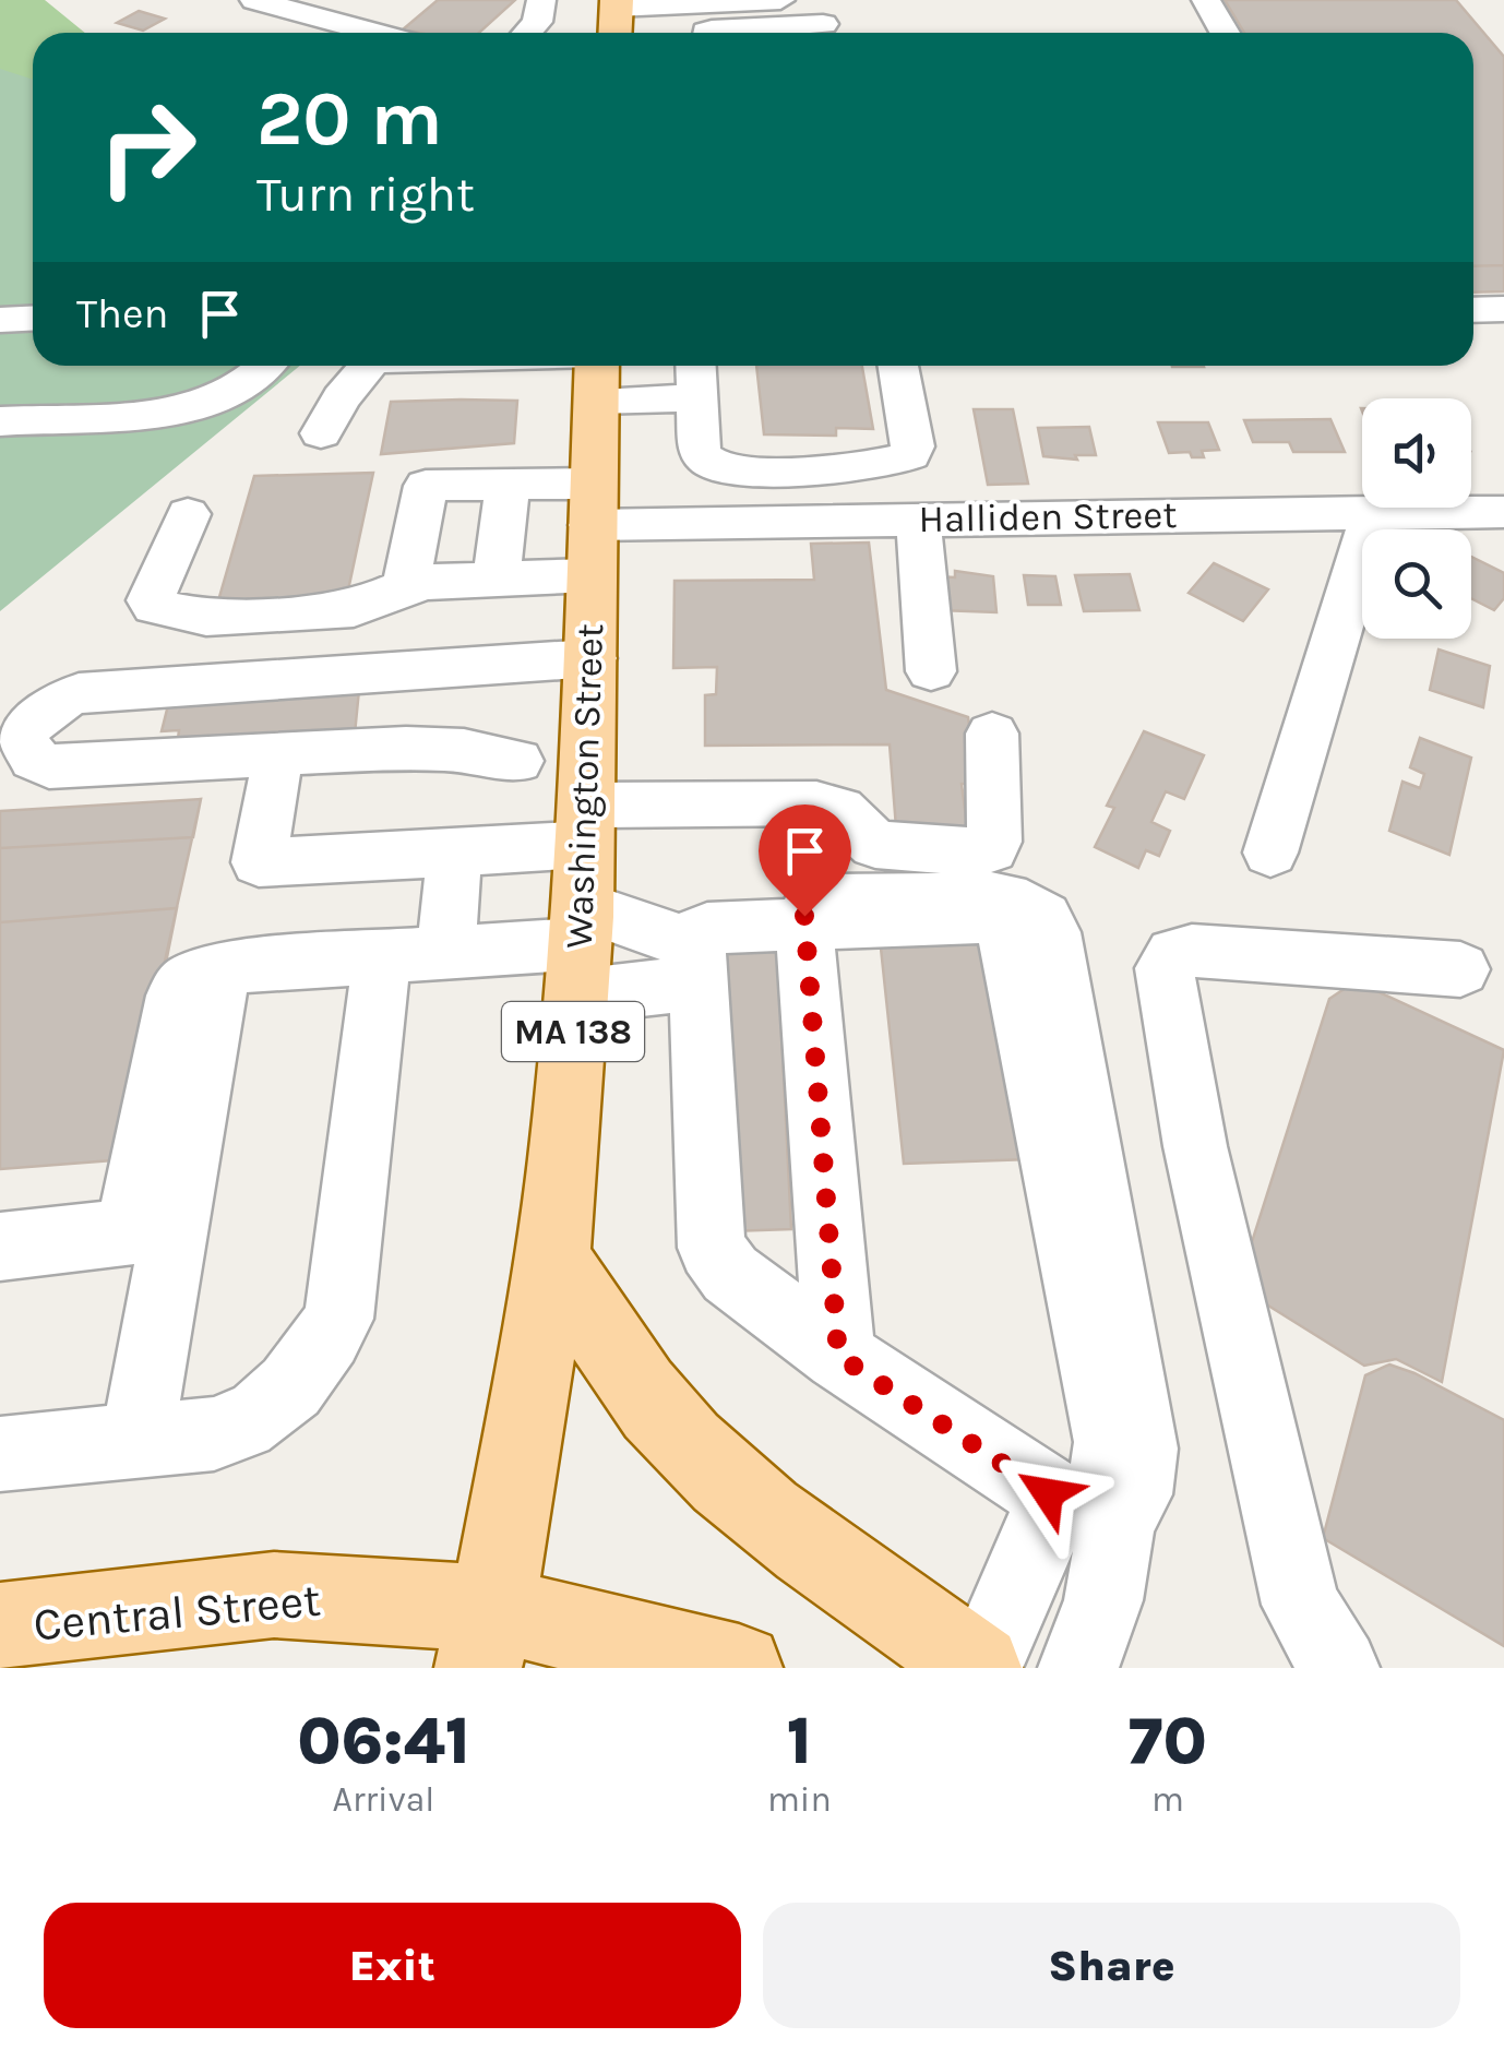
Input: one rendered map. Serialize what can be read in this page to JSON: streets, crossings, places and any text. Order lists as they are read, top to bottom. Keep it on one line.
{"streets":{"main road":["Washington Street","MA 138","Central Street"],"street":["Halliden Street"]},"crossings":[["Halliden Street","Washington Street"],["Washington Street","Central Street"]],"page":{"turn":["20 m","Turn right"],"then":"Then","eta":["06:41","Arrival","1","min","70","m"],"buttons":["Exit","Share"]}}
